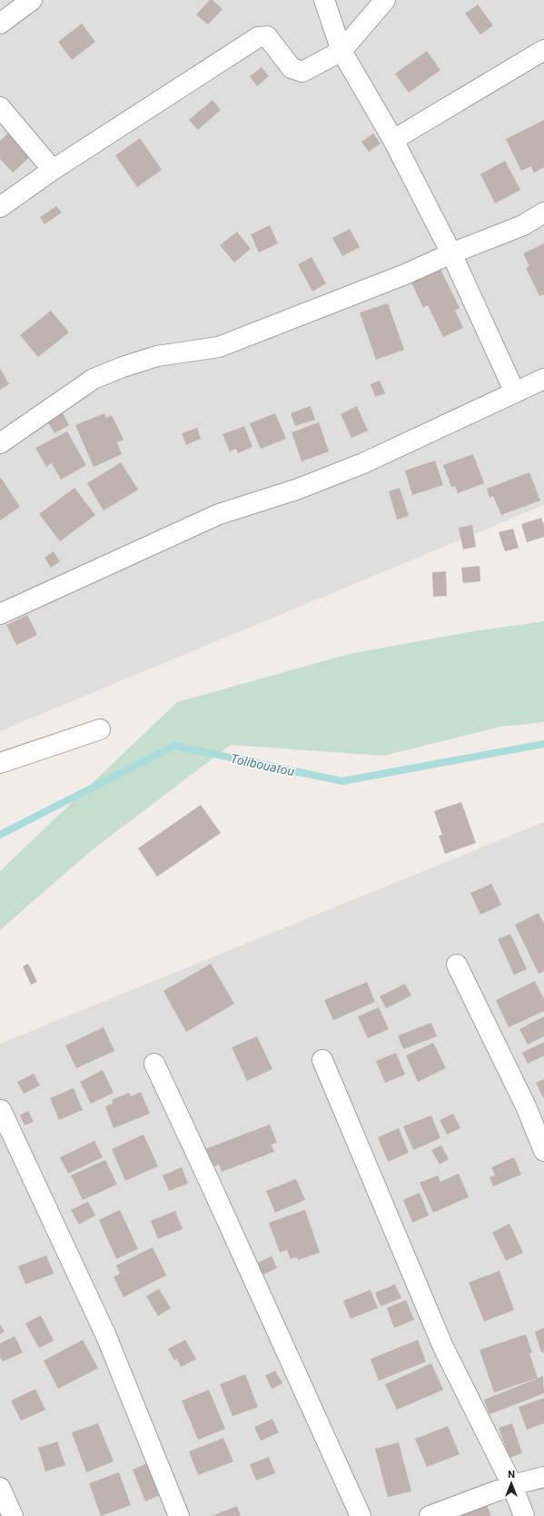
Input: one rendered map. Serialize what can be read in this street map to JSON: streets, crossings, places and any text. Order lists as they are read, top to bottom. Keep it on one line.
{"water":["Tolibouatou"],"north":"top"}
